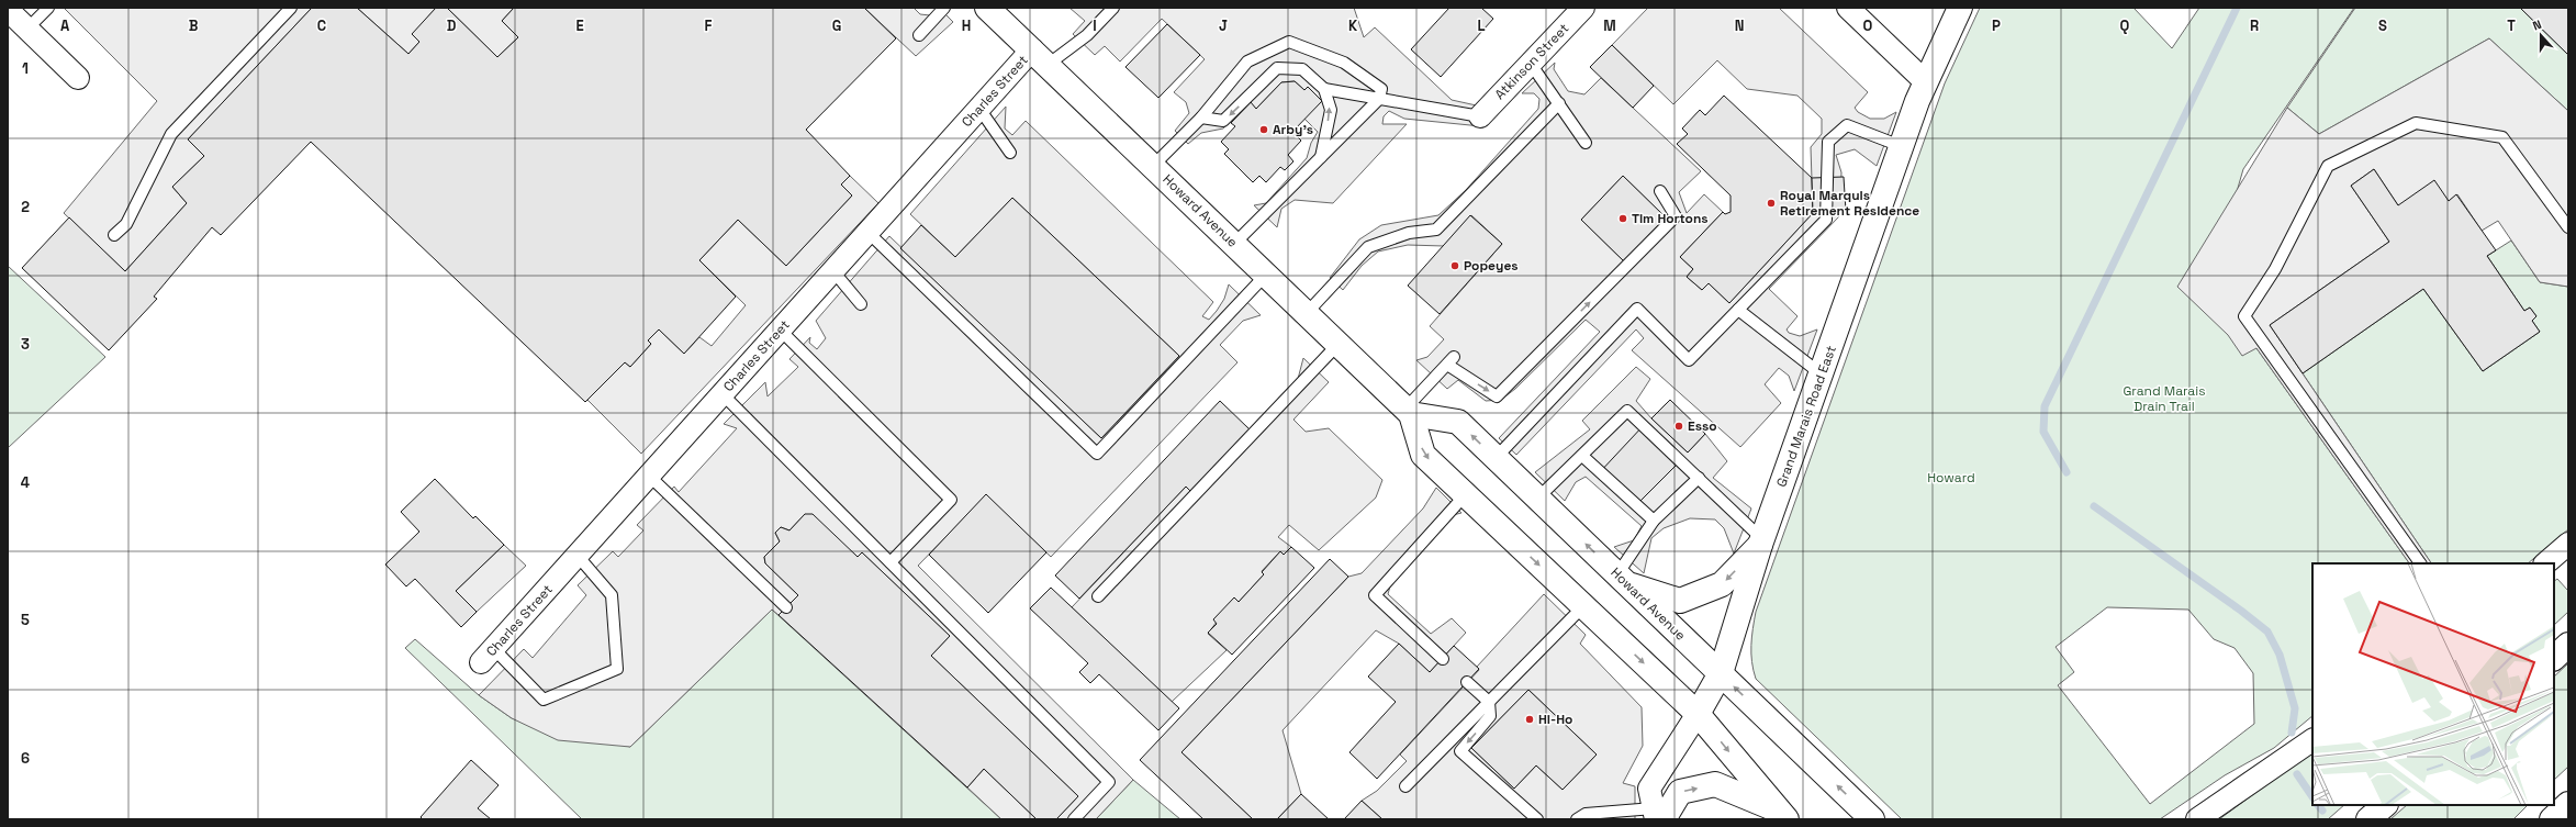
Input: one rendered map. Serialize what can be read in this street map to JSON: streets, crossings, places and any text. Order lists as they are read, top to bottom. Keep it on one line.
{"streets":{"main road":["Howard Avenue","Grand Marais Road East"],"street":["Atkinson Street","Charles Street"]},"crossings":[["Charles Street","Howard Avenue"],["Howard Avenue","Grand Marais Road East"]],"parks":["Grand Marais Drain Trail","Howard"],"places":["Arby's","Royal Marquis Retirement Residence","Tim Hortons","Popeyes","Esso","Hi-Ho"],"north":"top","grid":{"columns":["A","B","C","D","E","F","G","H","I","J","K","L","M","N","O","P","Q","R","S","T"],"rows":["1","2","3","4","5","6"]}}
